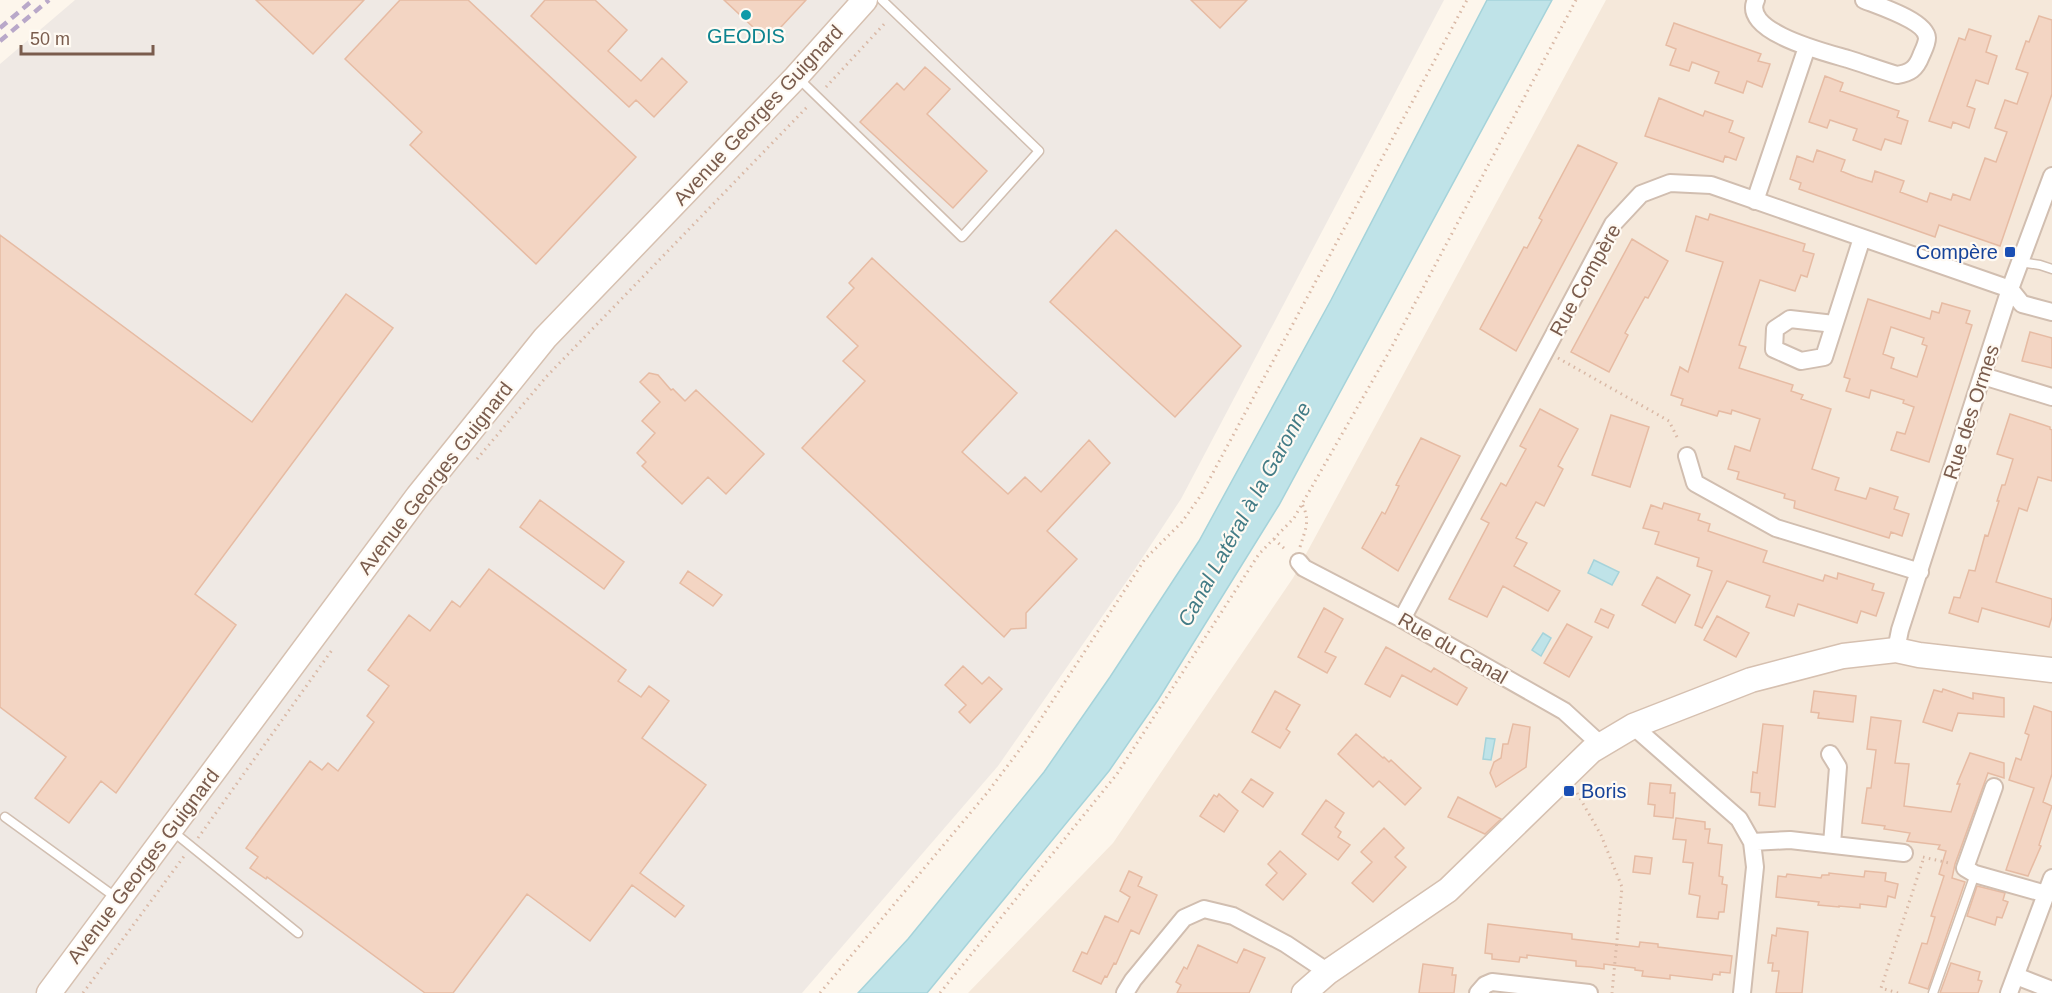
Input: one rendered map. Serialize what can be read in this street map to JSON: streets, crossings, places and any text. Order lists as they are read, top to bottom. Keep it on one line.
{"streets":{"street":["Avenue Georges Guignard","Rue Compère","Rue des Ormes","Rue du Canal"]},"crossings":[["Rue Compère","Rue des Ormes"],["Rue Compère","Rue du Canal"]],"water":["Canal Latéral à la Garonne"],"places":{"other":["GEODIS"],"transit":["Compère","Boris"]},"scale_bar":"50 m"}
